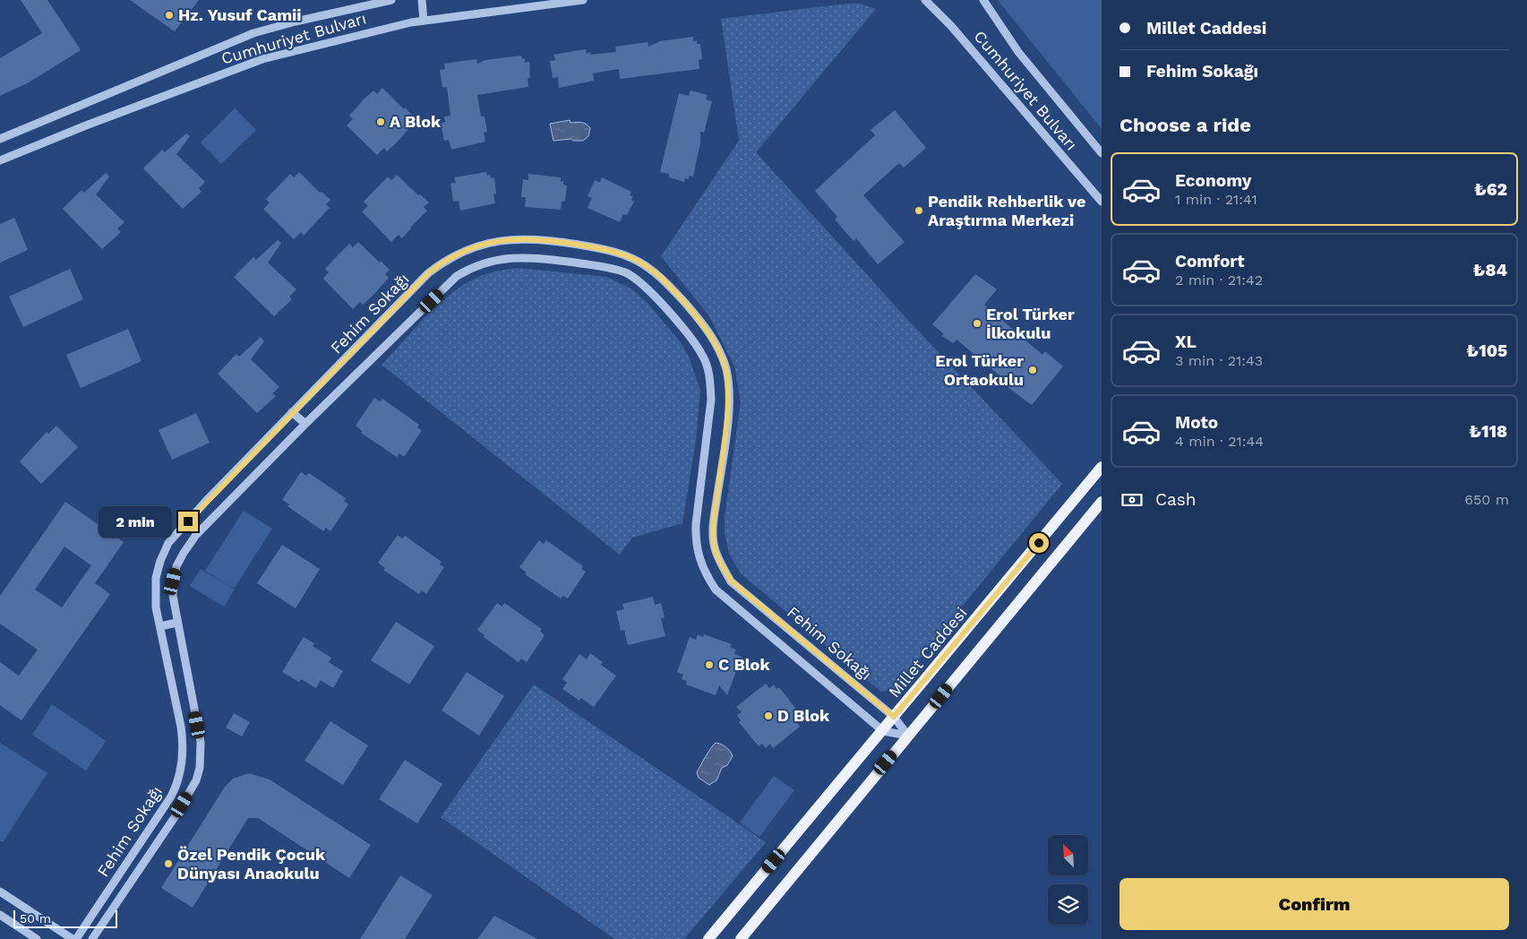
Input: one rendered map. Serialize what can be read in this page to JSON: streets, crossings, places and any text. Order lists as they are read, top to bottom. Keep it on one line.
{"streets":{"main road":["Millet Caddesi"],"street":["Cumhuriyet Bulvarı","Fehim Sokağı"]},"crossings":[["Fehim Sokağı","Millet Caddesi"]],"places":["Hz. Yusuf Camii","A Blok","Pendik Rehberlik ve Araştırma Merkezi","Erol Türker İlkokulu","Erol Türker Ortaokulu","C Blok","D Blok","Özel Pendik Çocuk Dünyası Anaokulu"],"scale_bar":"50 m","north":"top left","page":{"banner":["Millet Caddesi","Fehim Sokağı"],"heading":"Choose a ride","list":[{"name":"Economy","note":"1 min · 21:41","value":"₺62"},{"name":"Comfort","note":"2 min · 21:42","value":"₺84"},{"name":"XL","note":"3 min · 21:43","value":"₺105"},{"name":"Moto","note":"4 min · 21:44","value":"₺118"}],"pay":["Cash","650 m"],"bubble":"2 min","buttons":"Confirm","scale":"50 m"}}
